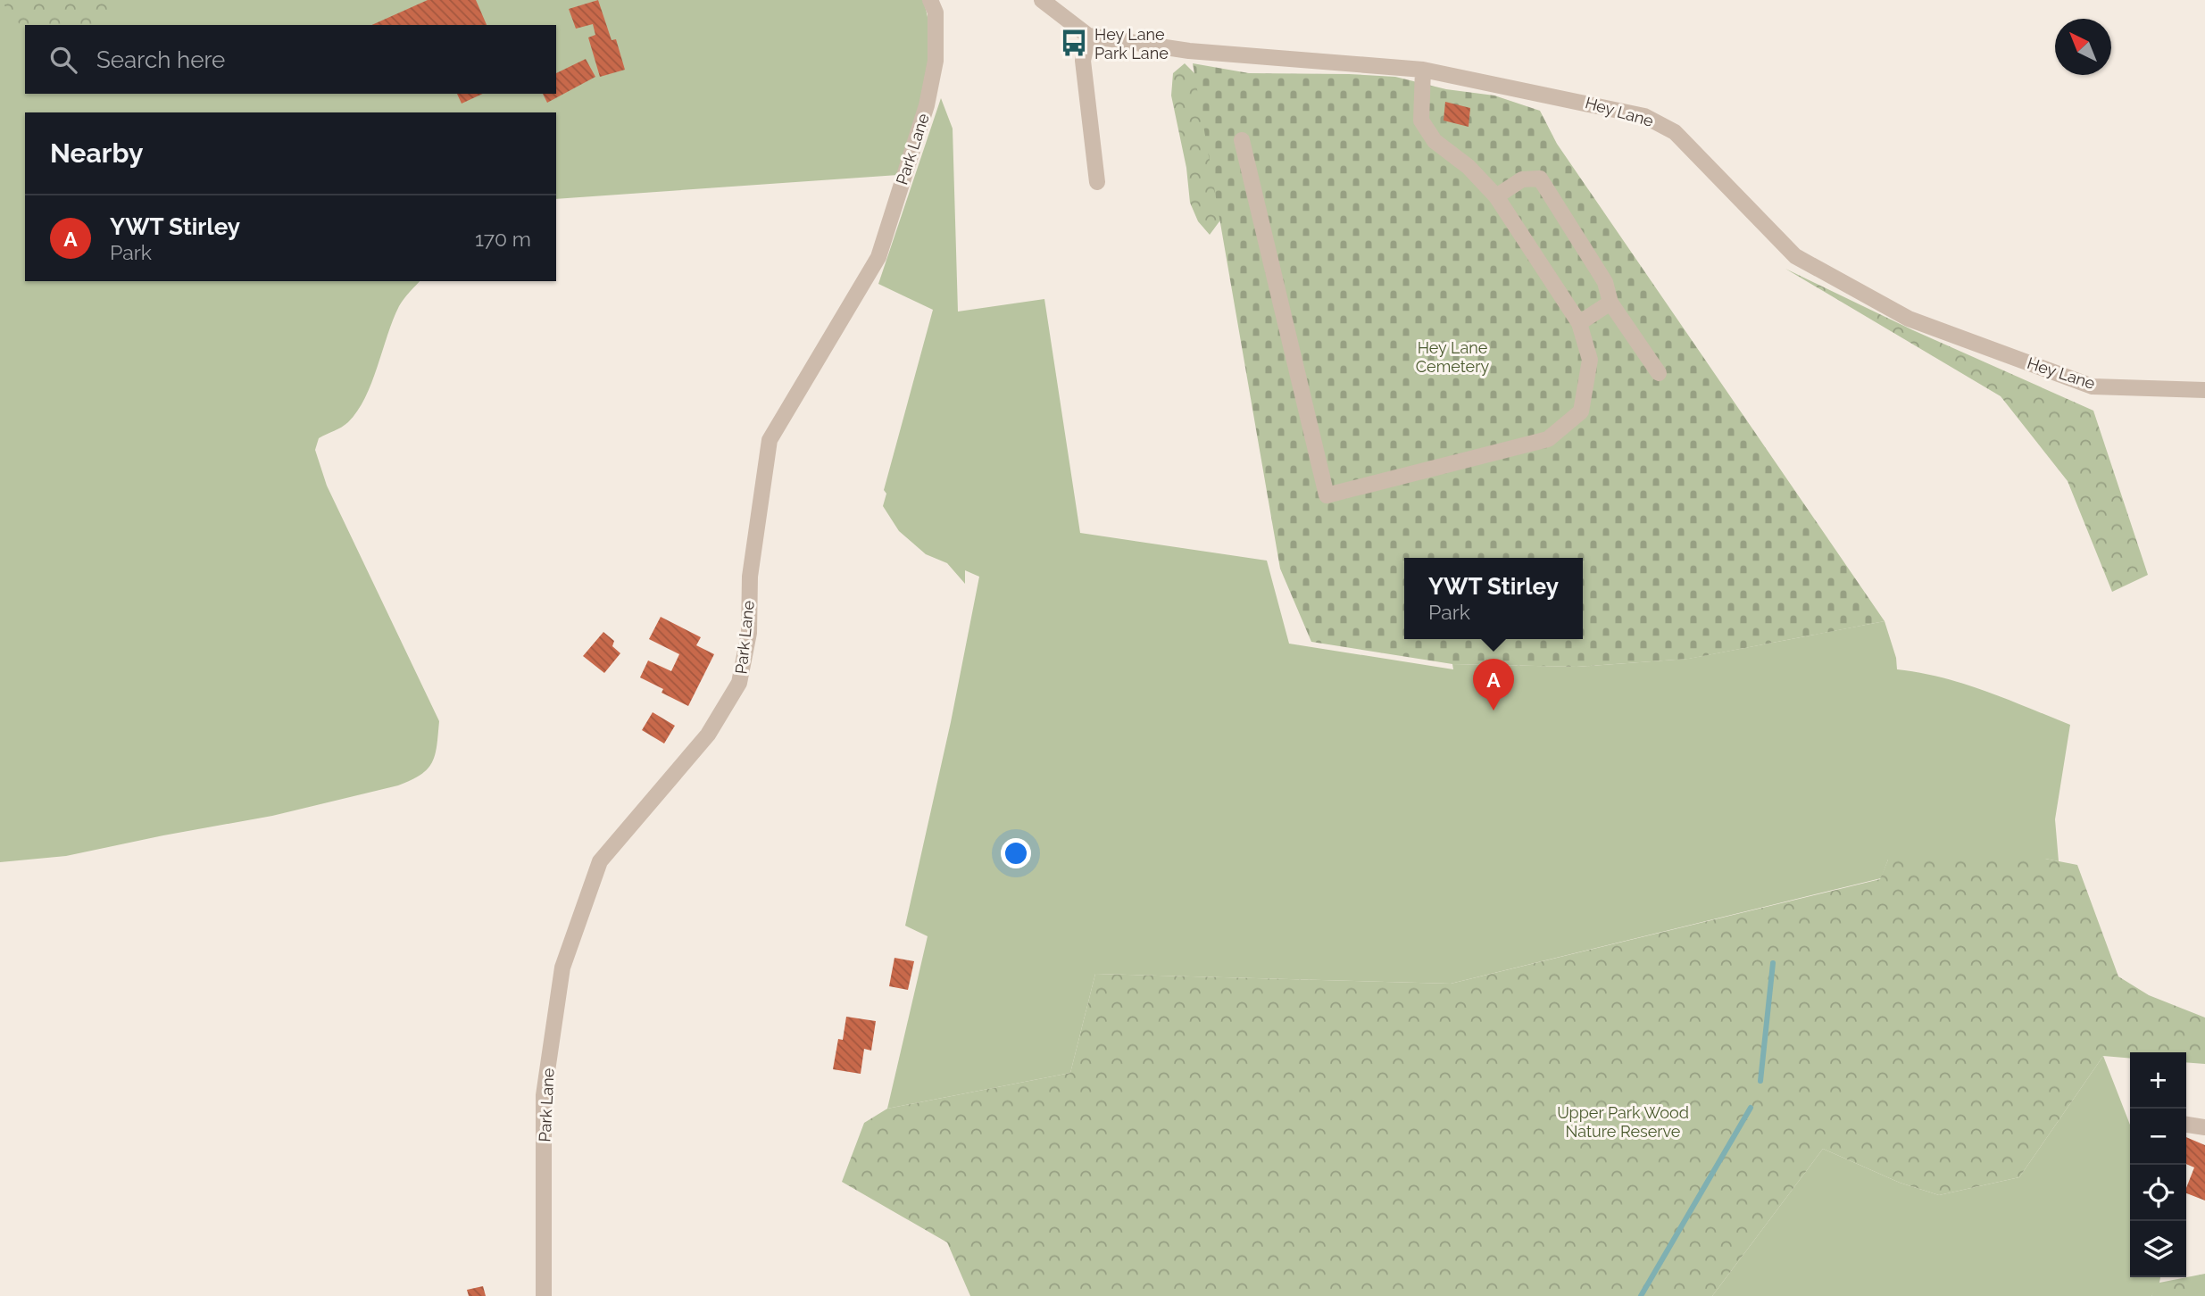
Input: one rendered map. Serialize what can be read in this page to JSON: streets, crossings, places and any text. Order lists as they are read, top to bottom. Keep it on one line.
{"streets":{"street":["Hey Lane","Park Lane"]},"parks":["Hey Lane Cemetery","Upper Park Wood Nature Reserve"],"places":{"bus stop":["Hey Lane Park Lane"]},"north":"top left","page":{"search":"Search here","heading":"Nearby","list":[{"mark":"A","name":"YWT Stirley","note":"Park","value":"170 m"}],"popup":["YWT Stirley","Park"],"pins":"A","map_buttons":["+","−"]}}
